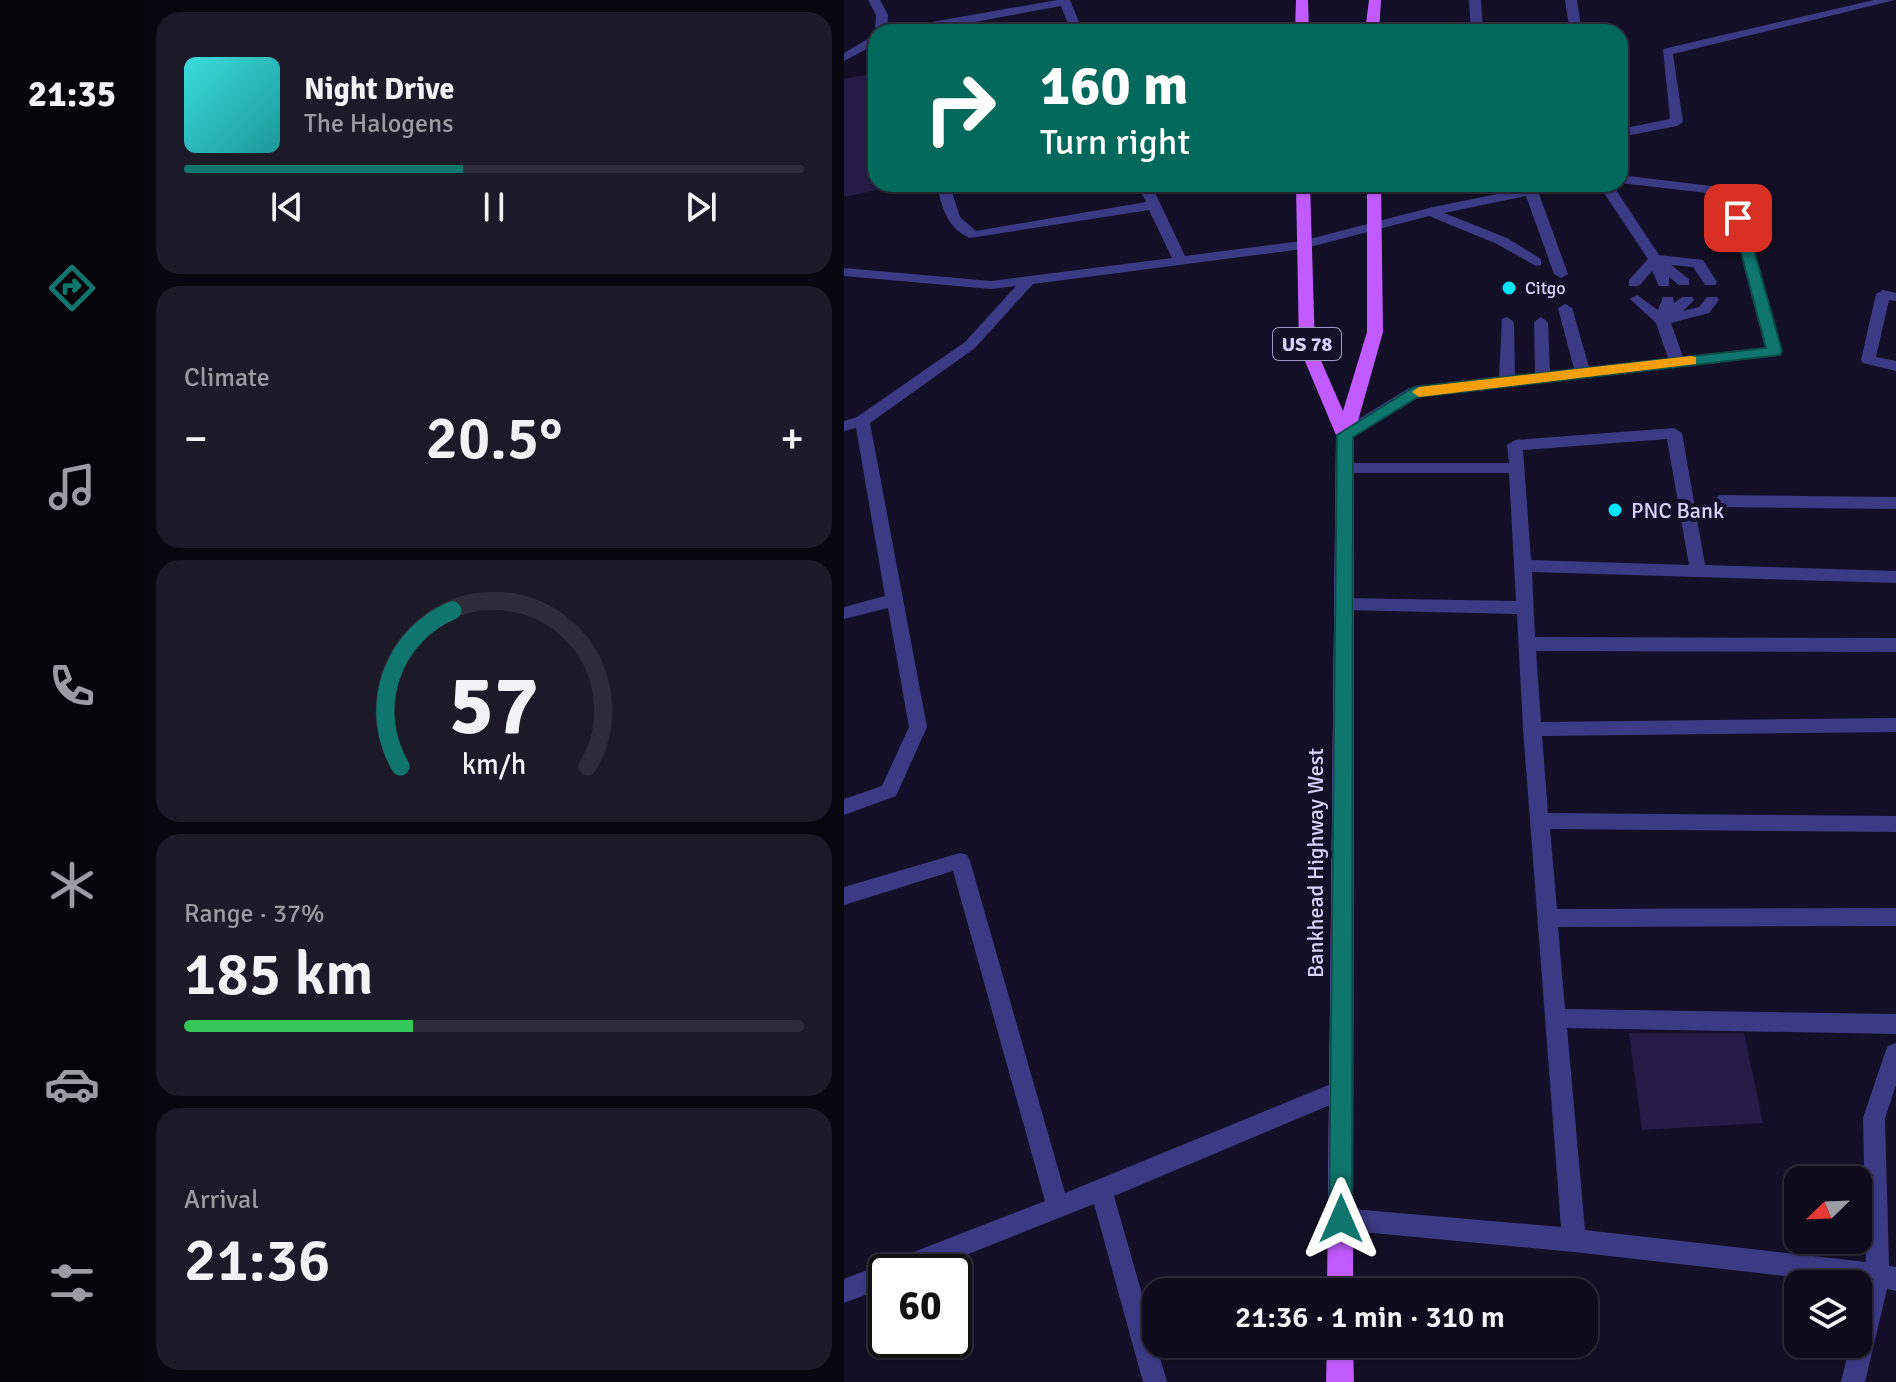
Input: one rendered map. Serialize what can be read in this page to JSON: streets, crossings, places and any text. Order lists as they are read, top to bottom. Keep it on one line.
{"streets":{"main road":["US 78","Bankhead Highway West"]},"places":["Citgo","PNC Bank"],"north":"bottom left","page":{"tabs":"21:35","turn":["160 m","Turn right"],"song":["Night Drive","The Halogens"],"tile":["Climate",["Range · 37%","185 km"],["Arrival","21:36"]],"heat":["−","20.5°","+"],"limit":"60","trip":"21:36 · 1 min · 310 m","gauge":["57","km/h"]}}
